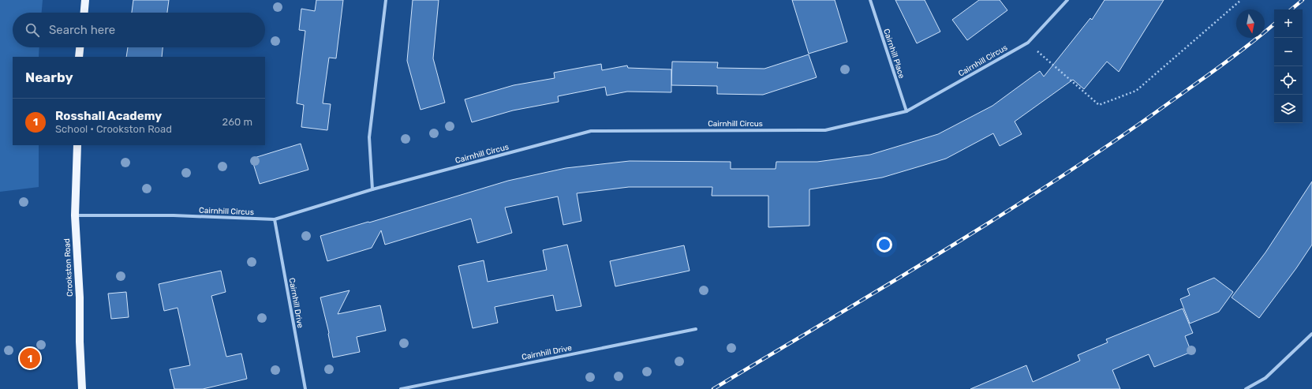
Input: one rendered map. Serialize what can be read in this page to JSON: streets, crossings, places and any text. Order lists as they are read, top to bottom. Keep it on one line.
{"streets":{"main road":["Crookston Road"],"street":["Cairnhill Place","Cairnhill Circus","Cairnhill Drive"]},"crossings":[["Cairnhill Place","Cairnhill Circus"],["Cairnhill Circus","Crookston Road"],["Cairnhill Circus","Cairnhill Drive"]],"north":"bottom","page":{"map_buttons":["+","−"],"search":"Search here","heading":"Nearby","list":[{"mark":"1","name":"Rosshall Academy","note":"School · Crookston Road","value":"260 m"}],"pins":"1"}}
